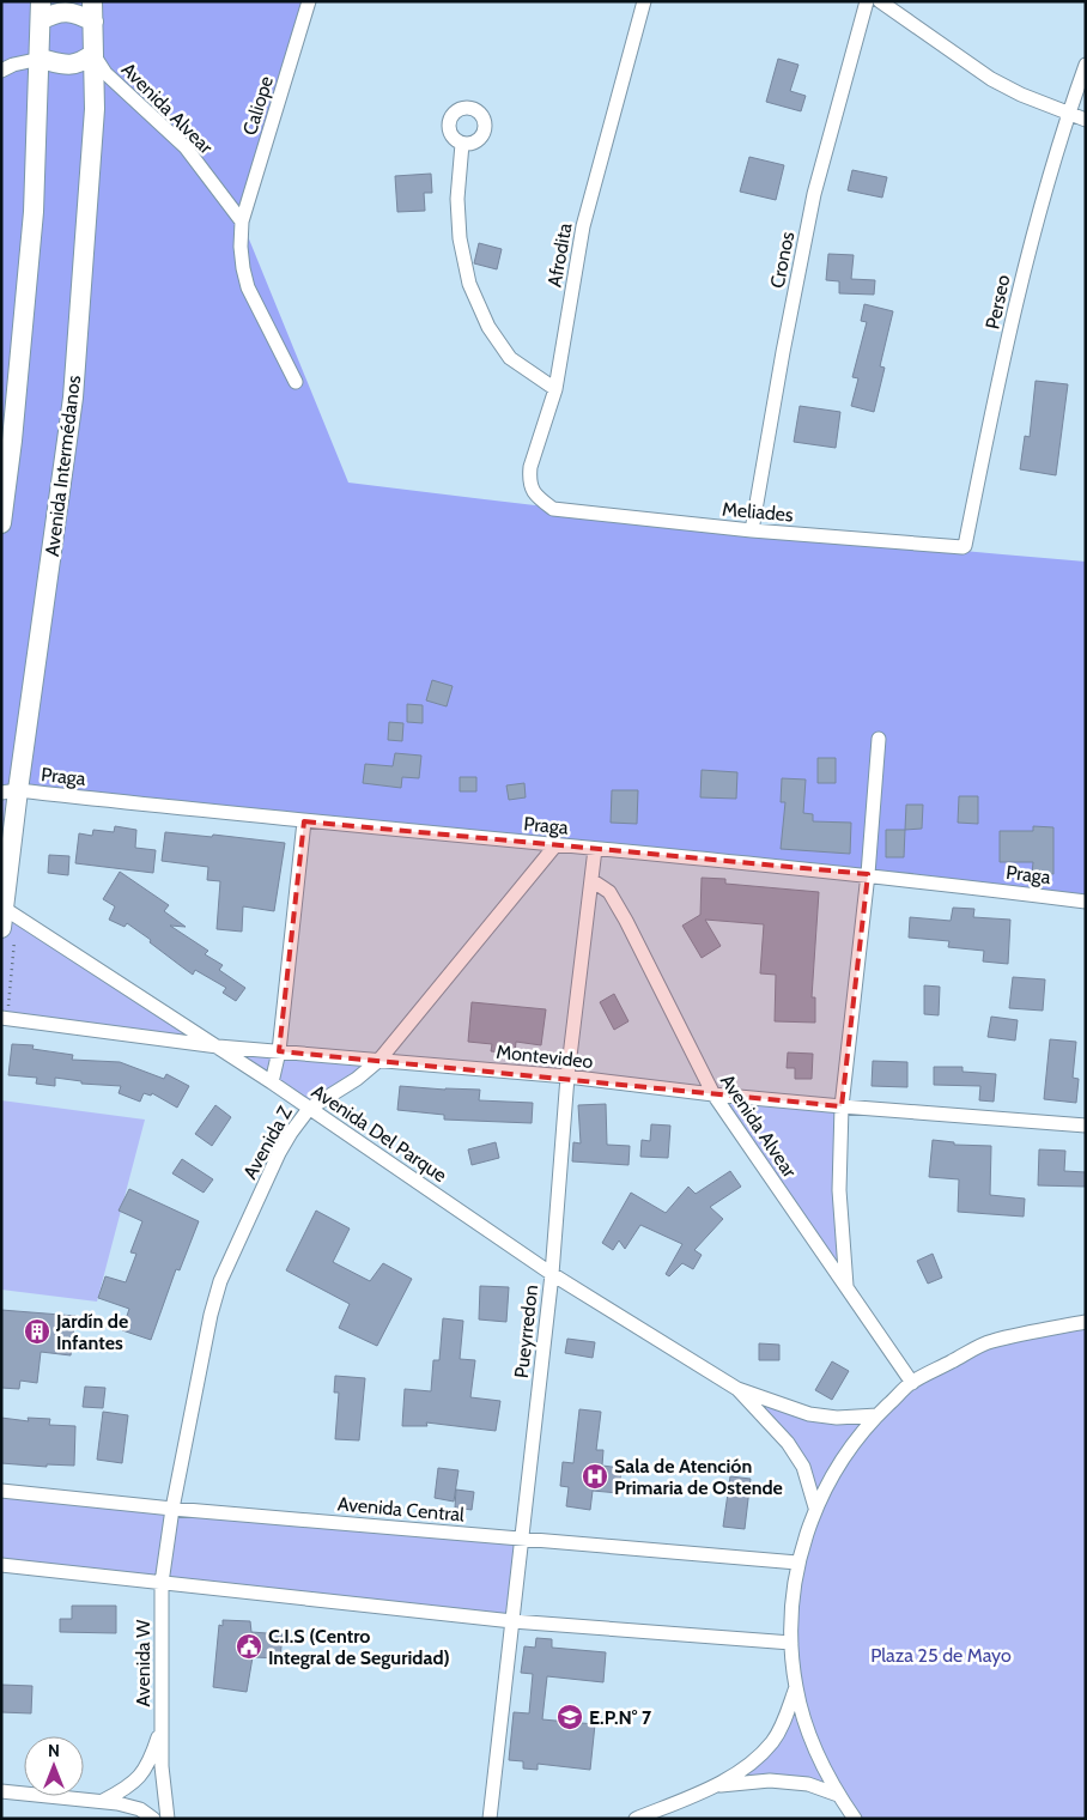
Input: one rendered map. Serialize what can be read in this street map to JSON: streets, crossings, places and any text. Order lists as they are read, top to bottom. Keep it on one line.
{"streets":{"main road":["Avenida Intermédanos"],"street":["Caliope","Avenida Alvear","Afrodita","Cronos","Perseo","Meliades","Praga","Montevideo","Avenida Del Parque","Avenida Z","Pueyrredon","Avenida Central","Avenida W"]},"crossings":[["Caliope","Avenida Alvear"],["Avenida Alvear","Avenida Intermédanos"],["Avenida Alvear","Montevideo"],["Avenida Alvear","Pueyrredon"],["Afrodita","Meliades"],["Cronos","Meliades"],["Perseo","Meliades"],["Avenida Intermédanos","Praga"],["Avenida Intermédanos","Avenida Del Parque"],["Praga","Avenida Z"],["Praga","Pueyrredon"],["Montevideo","Avenida Del Parque"],["Montevideo","Avenida Z"],["Montevideo","Pueyrredon"],["Avenida Del Parque","Avenida Z"],["Avenida Del Parque","Pueyrredon"],["Avenida Z","Avenida Central"],["Avenida Z","Avenida W"],["Pueyrredon","Avenida Central"],["Avenida Central","Avenida W"]],"parks":["Plaza 25 de Mayo"],"places":{"building":["Jardín de Infantes"],"hospital":["Sala de Atención Primaria de Ostende"],"public building":["C.I.S (Centro Integral de Seguridad)"],"school or university":["E.P.N° 7"]},"north":"top"}
